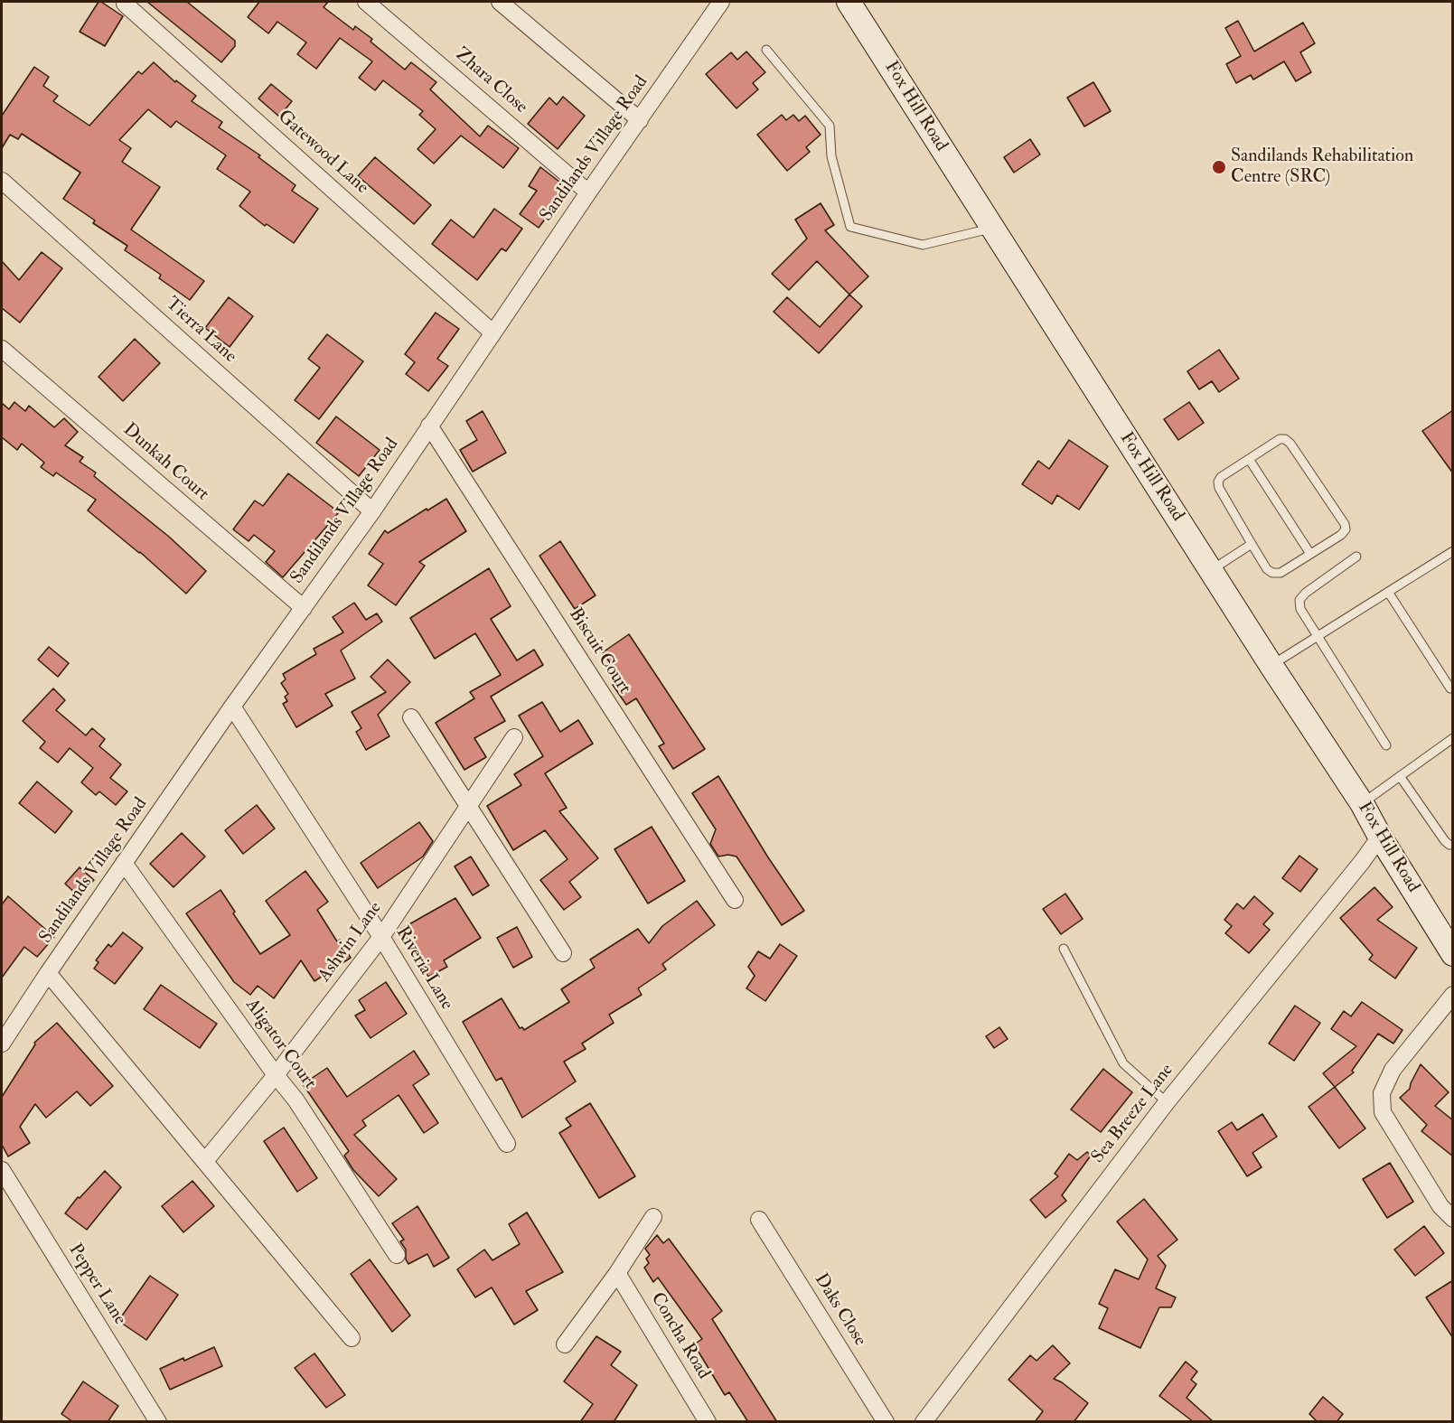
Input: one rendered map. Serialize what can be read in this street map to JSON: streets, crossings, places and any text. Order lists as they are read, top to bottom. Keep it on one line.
{"streets":{"main road":["Fox Hill Road"],"street":["Zhara Close","Sandilands Village Road","Gatewood Lane","Tierra Lane","Dunkah Court","Biscuit Court","Ashwin Lane","Riveria Lane","Aligator Court","Sea Breeze Lane","Pepper Lane","Daks Close","Concha Road"]},"crossings":[["Zhara Close","Sandilands Village Road"],["Fox Hill Road","Sea Breeze Lane"],["Sandilands Village Road","Gatewood Lane"],["Sandilands Village Road","Tierra Lane"],["Sandilands Village Road","Dunkah Court"],["Sandilands Village Road","Biscuit Court"],["Sandilands Village Road","Riveria Lane"],["Sandilands Village Road","Aligator Court"],["Ashwin Lane","Riveria Lane"],["Ashwin Lane","Aligator Court"]],"places":["Sandilands Rehabilitation Centre (SRC)"]}
